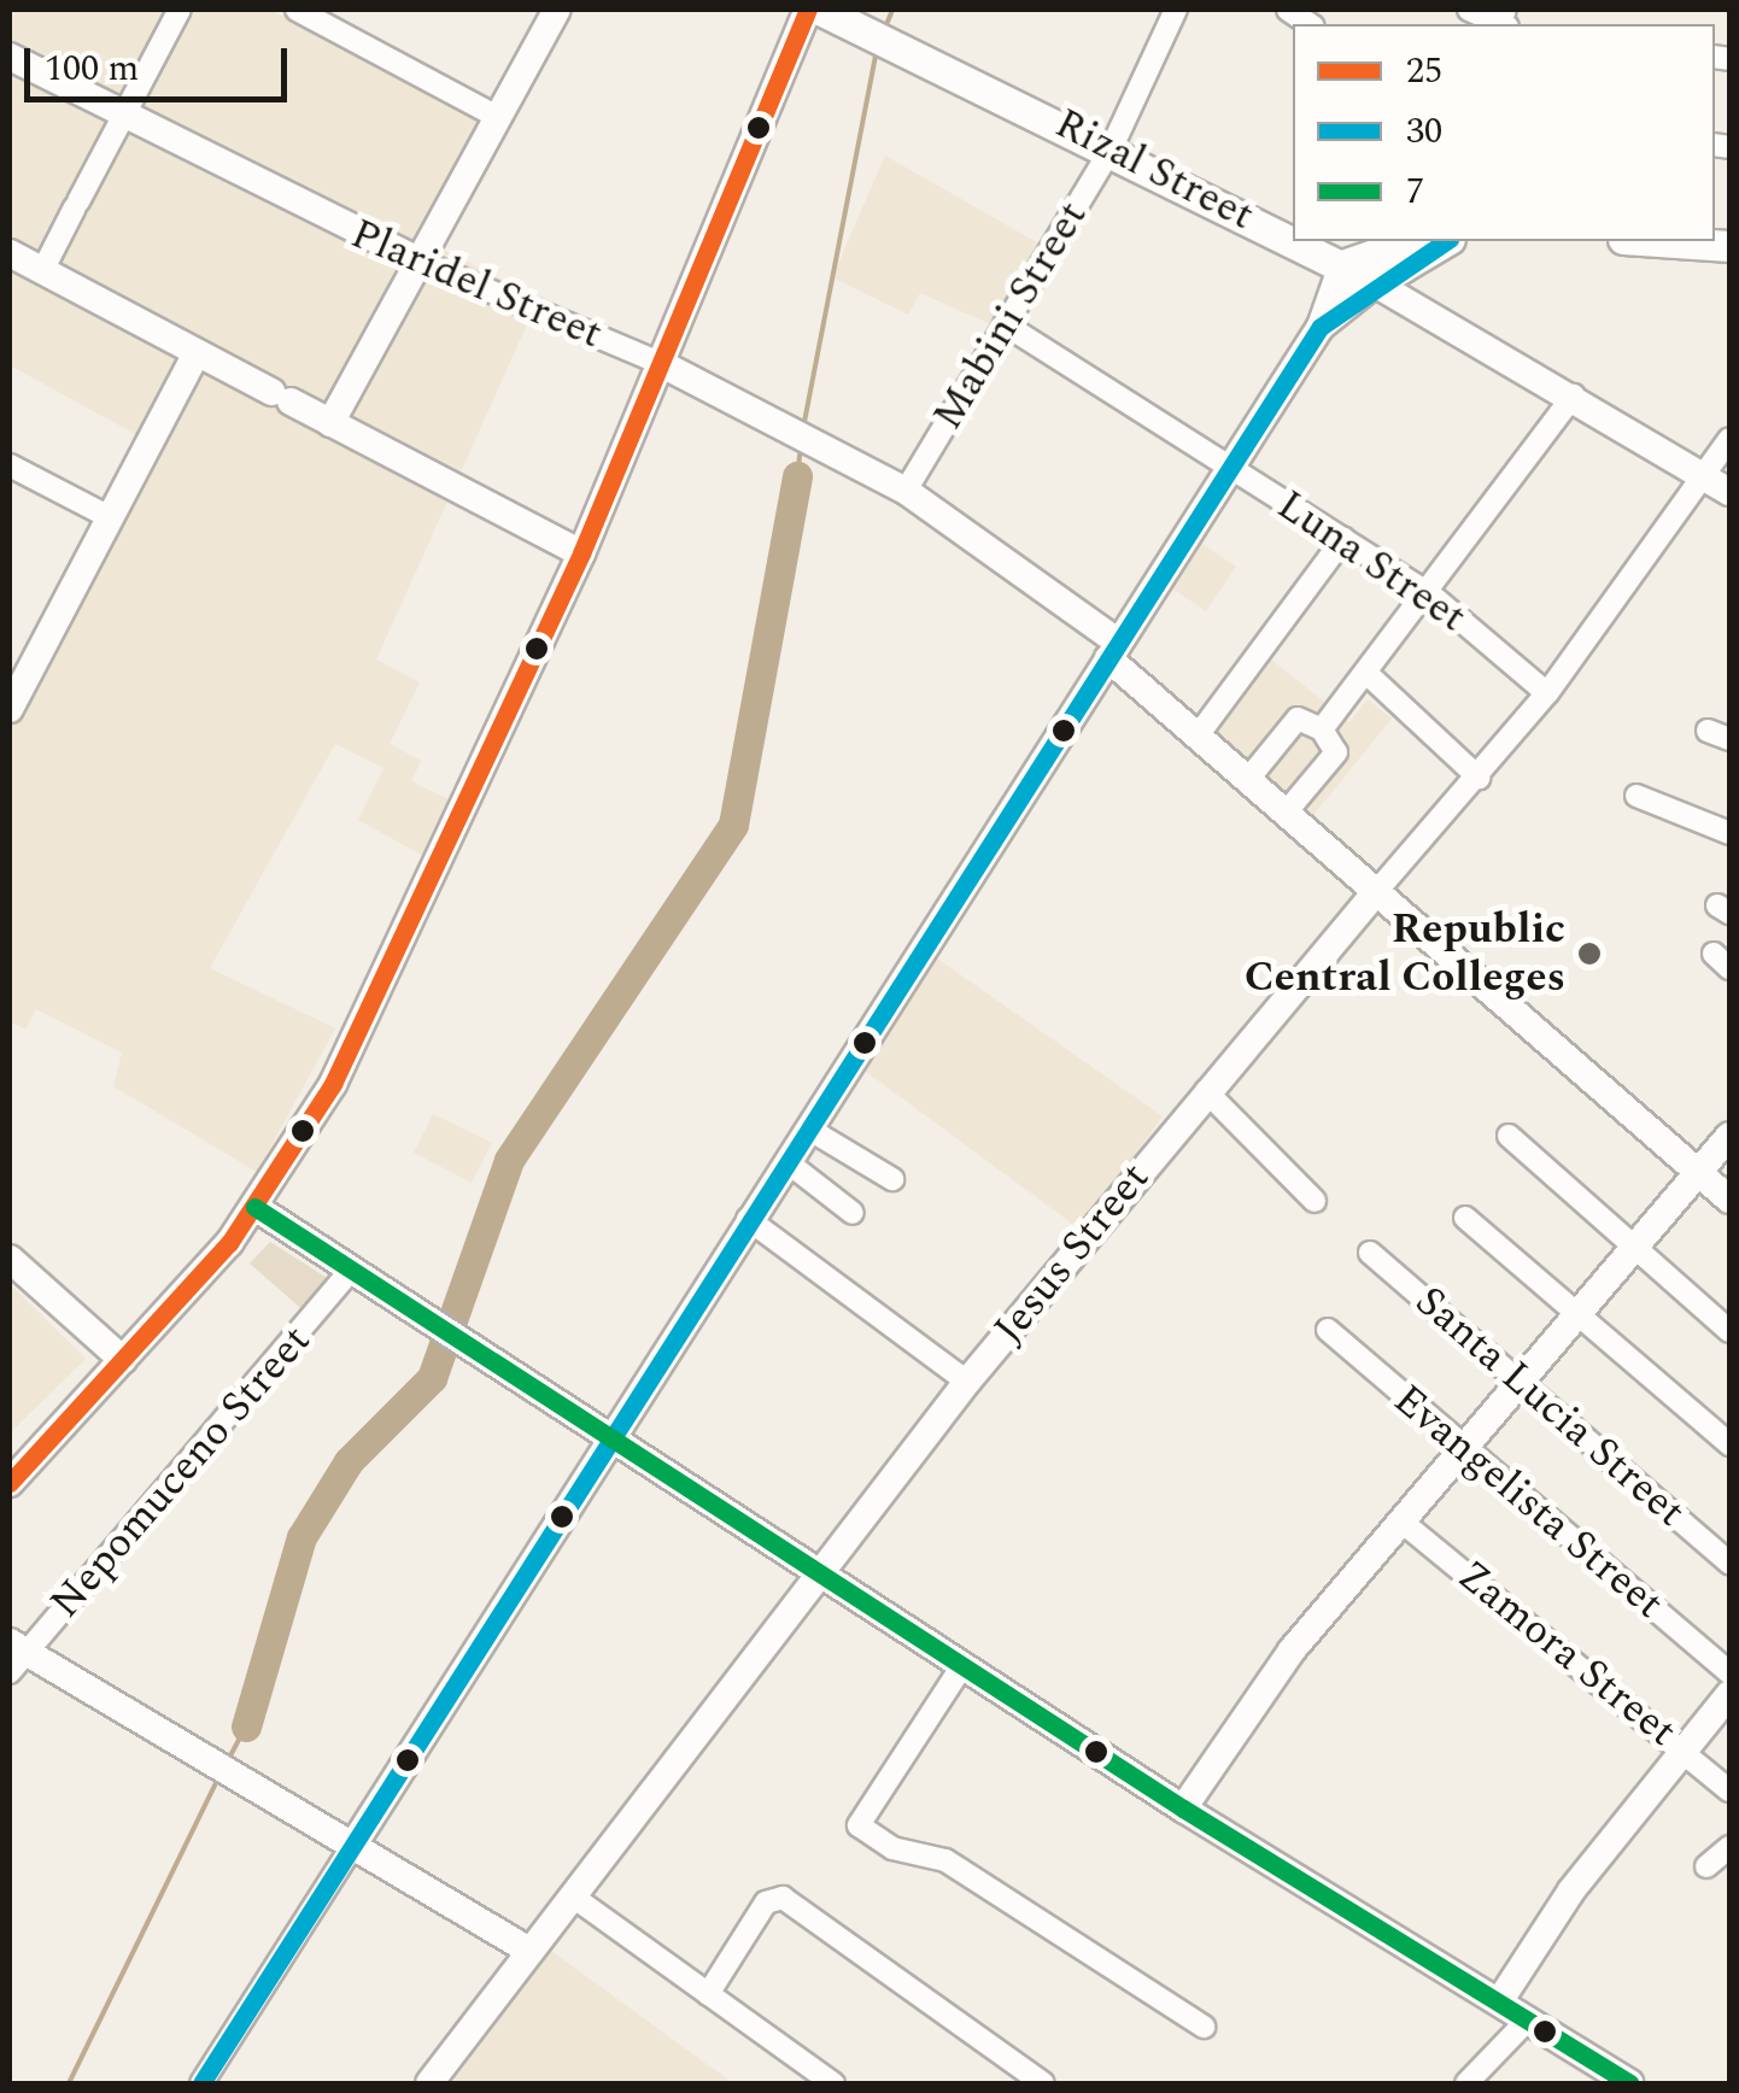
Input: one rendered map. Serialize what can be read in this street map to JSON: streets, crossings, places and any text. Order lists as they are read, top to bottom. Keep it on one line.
{"streets":{"main road":["Rizal Street"],"street":["Plaridel Street","Mabini Street","Luna Street","Jesus Street","Santa Lucia Street","Nepomuceno Street","Evangelista Street","Zamora Street"]},"crossings":[["Rizal Street","Mabini Street"],["Rizal Street","Jesus Street"],["Plaridel Street","Mabini Street"],["Plaridel Street","Jesus Street"],["Mabini Street","Luna Street"],["Luna Street","Jesus Street"]],"places":["Republic Central Colleges"],"lines":["transit line 25","transit line 30","transit line 7"],"legend":["25","30","7"],"scale_bar":"100 m"}
